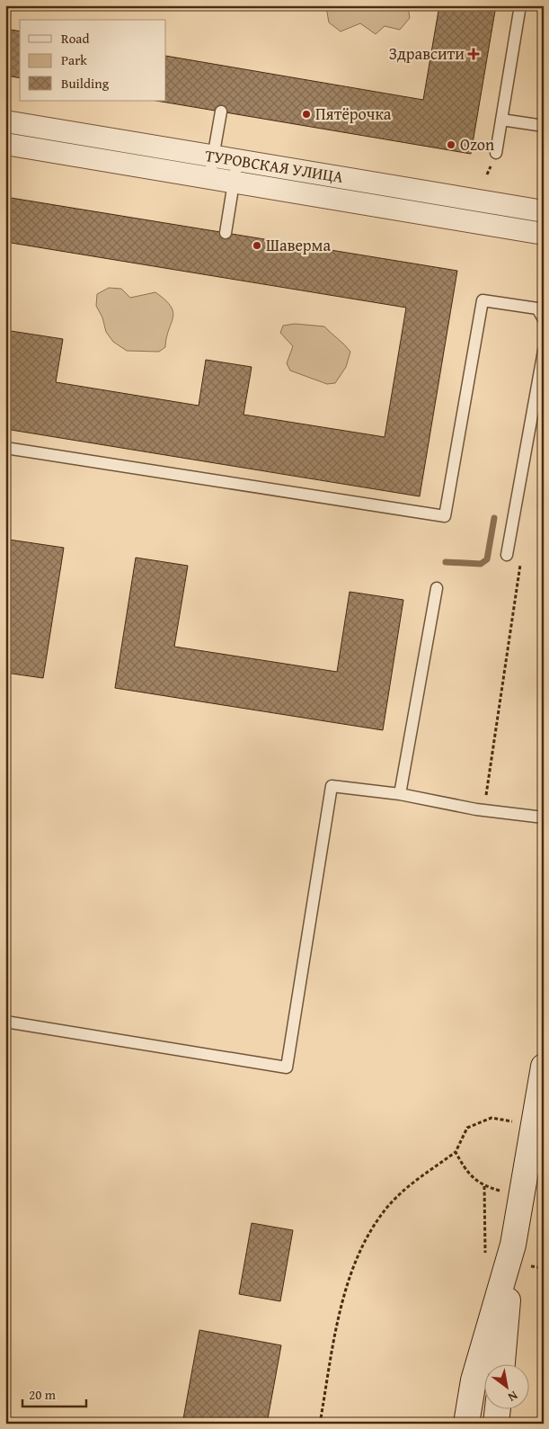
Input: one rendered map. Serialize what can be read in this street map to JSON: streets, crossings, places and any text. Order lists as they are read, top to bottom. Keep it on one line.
{"streets":{"street":["ТУРОВСКАЯ УЛИЦА"]},"places":{"health":["Здравсити"],"other":["Пятёрочка","Ozon","Шаверма"]},"legend":["Road","Park","Building"],"scale_bar":"20 m","north":"bottom right"}
